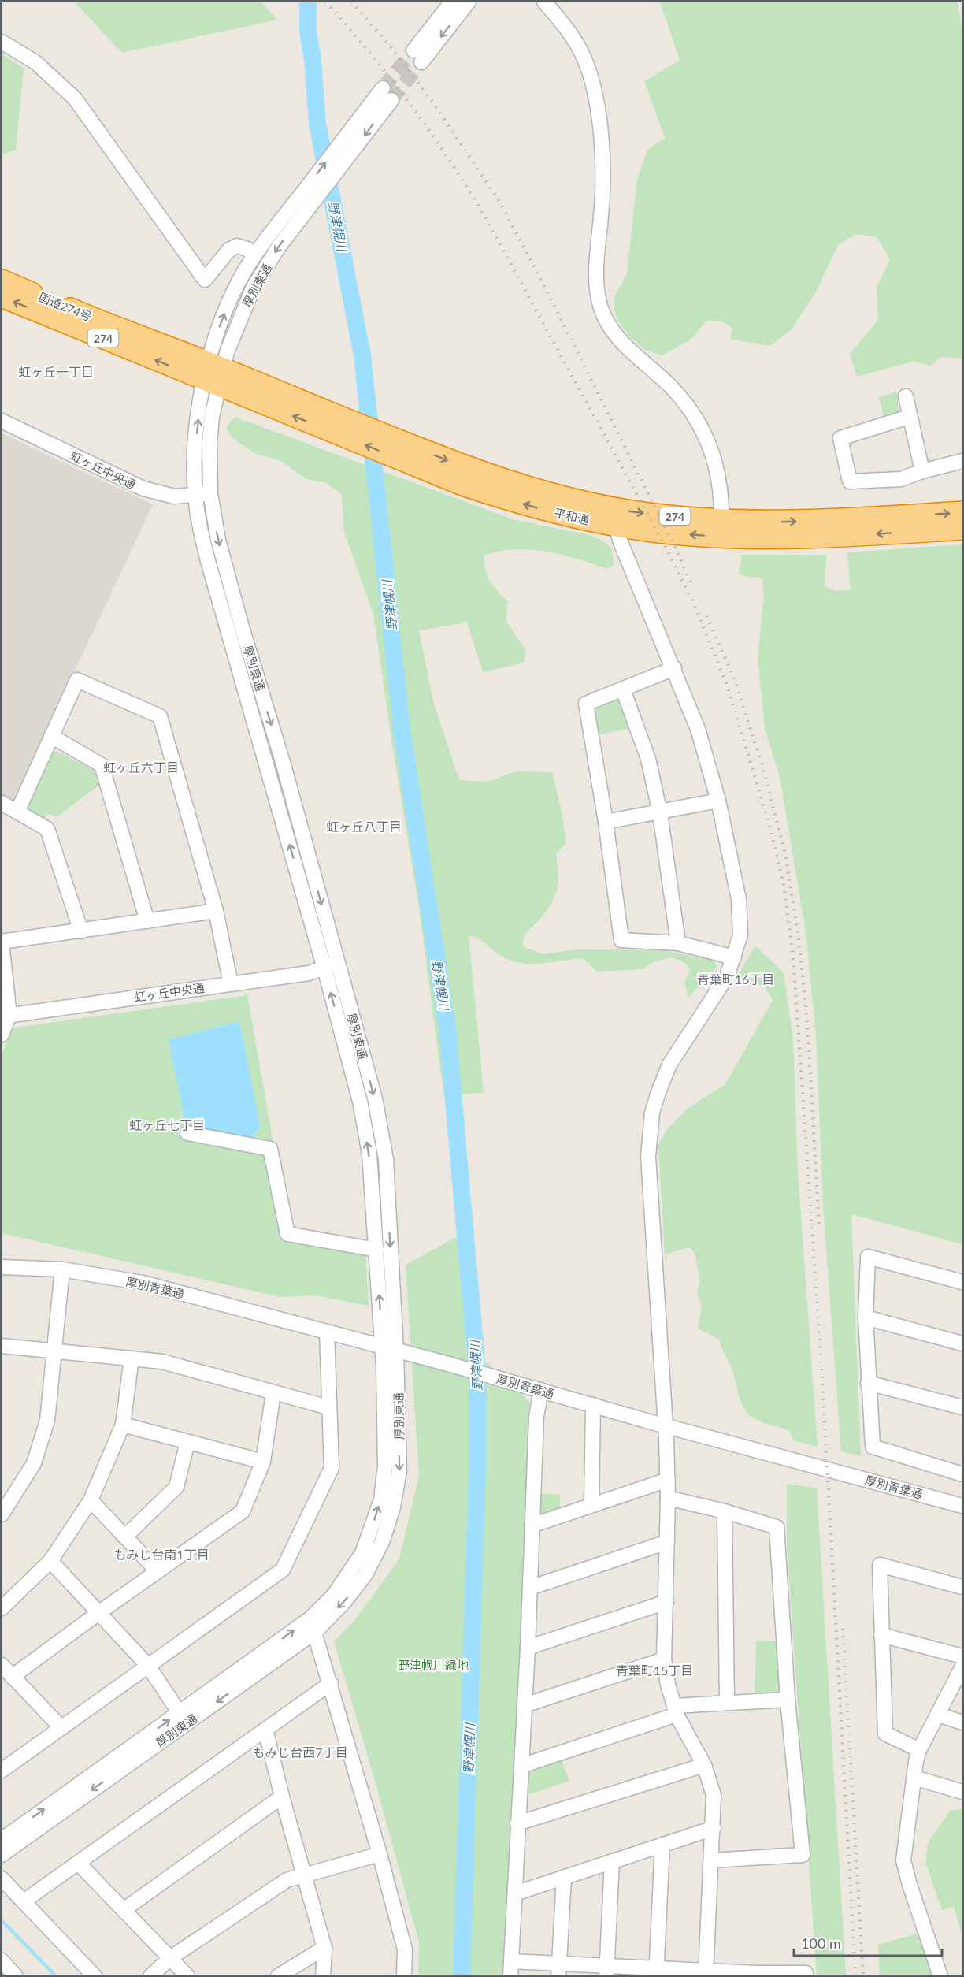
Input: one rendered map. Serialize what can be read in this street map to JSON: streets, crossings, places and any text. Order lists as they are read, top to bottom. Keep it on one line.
{"streets":{"highway":["国道274号","274","平和通"],"street":["厚別東通","虹ヶ丘中央通","厚別青葉通"]},"crossings":[["厚別東通","国道274号"],["厚別東通","虹ヶ丘中央通"],["厚別東通","平和通"],["厚別東通","厚別青葉通"],["国道274号","平和通"]],"districts":["虹ヶ丘一丁目","虹ヶ丘六丁目","虹ヶ丘八丁目","青葉町16丁目","虹ヶ丘七丁目","もみじ台南1丁目","青葉町15丁目","もみじ台西7丁目"],"water":["野津幌川"],"parks":["野津幌川緑地"],"scale_bar":"100 m"}
